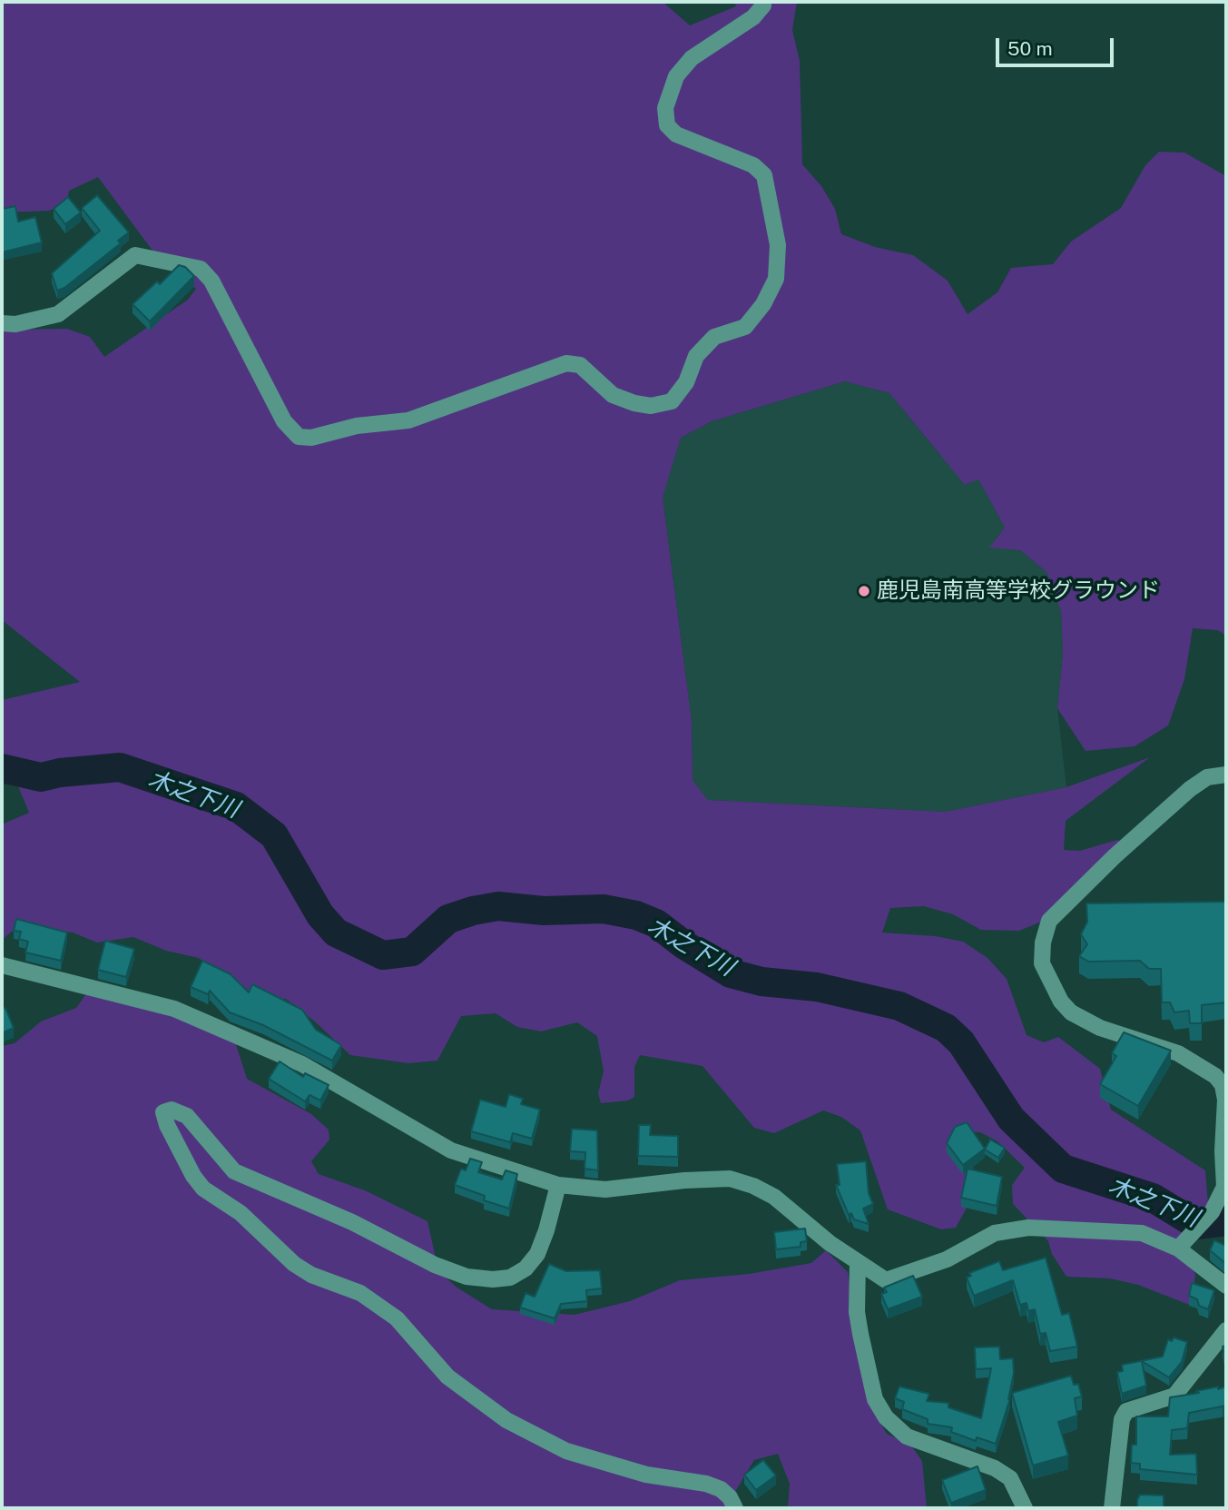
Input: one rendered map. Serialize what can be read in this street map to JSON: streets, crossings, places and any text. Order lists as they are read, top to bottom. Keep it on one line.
{"water":["木之下川"],"places":["鹿児島南高等学校グラウンド"],"scale_bar":"50 m"}
